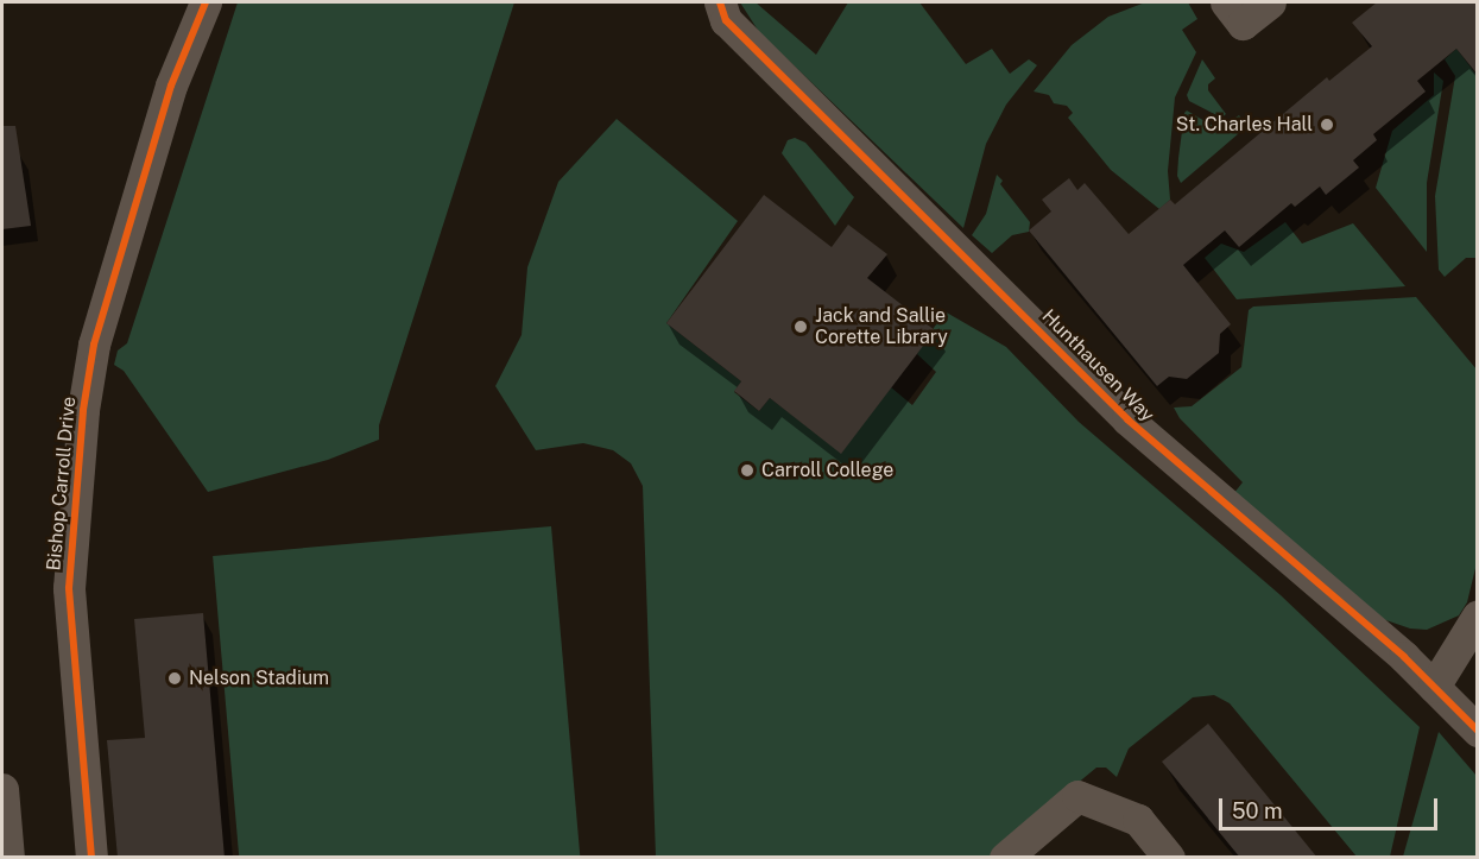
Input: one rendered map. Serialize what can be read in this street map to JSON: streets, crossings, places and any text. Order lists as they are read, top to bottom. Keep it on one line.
{"streets":{"street":["Hunthausen Way","Bishop Carroll Drive"]},"places":["St. Charles Hall","Jack and Sallie Corette Library","Carroll College","Nelson Stadium"],"scale_bar":"50 m"}
